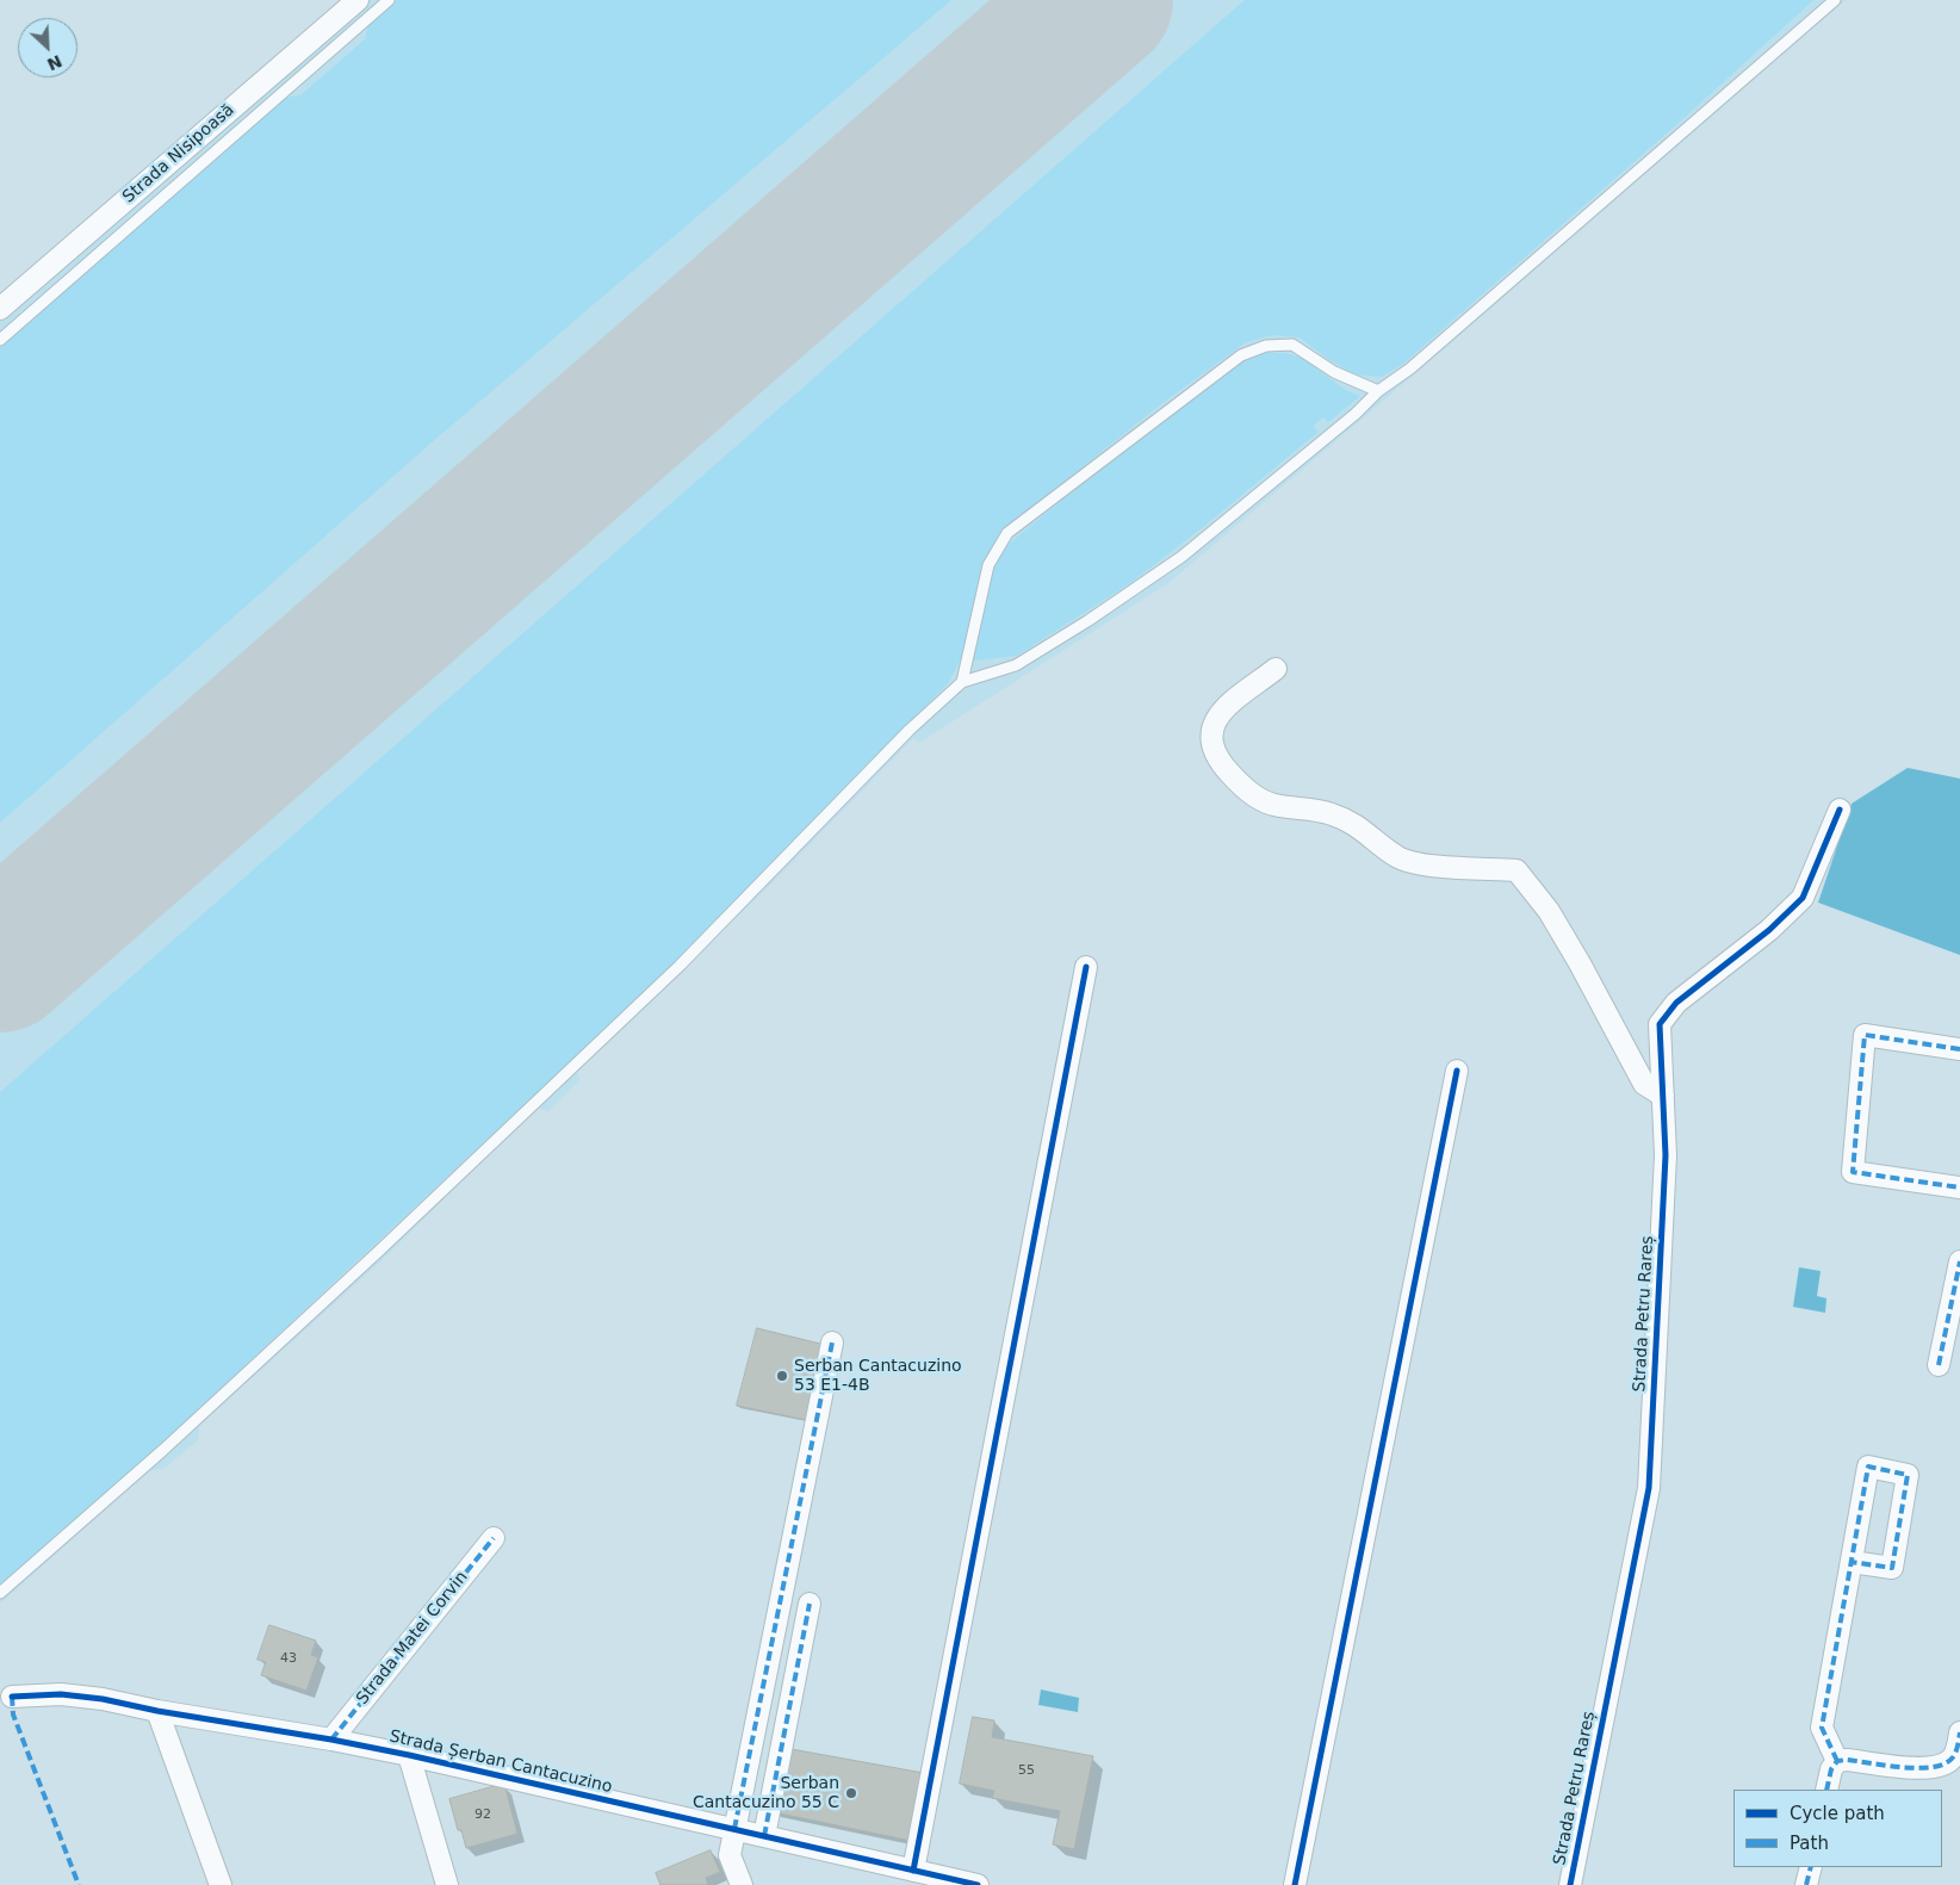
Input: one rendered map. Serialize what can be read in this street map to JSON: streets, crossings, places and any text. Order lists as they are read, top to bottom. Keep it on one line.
{"streets":{"street":["Strada Nisipoasă","Strada Petru Rareș","Strada Matei Corvin","Strada Șerban Cantacuzino"]},"crossings":[["Strada Matei Corvin","Strada Șerban Cantacuzino"]],"places":["Serban Cantacuzino 53 E1-4B","Serban Cantacuzino 55 C"],"house_numbers":["43","55","92"],"legend":["Cycle path","Path"],"north":"bottom right"}
